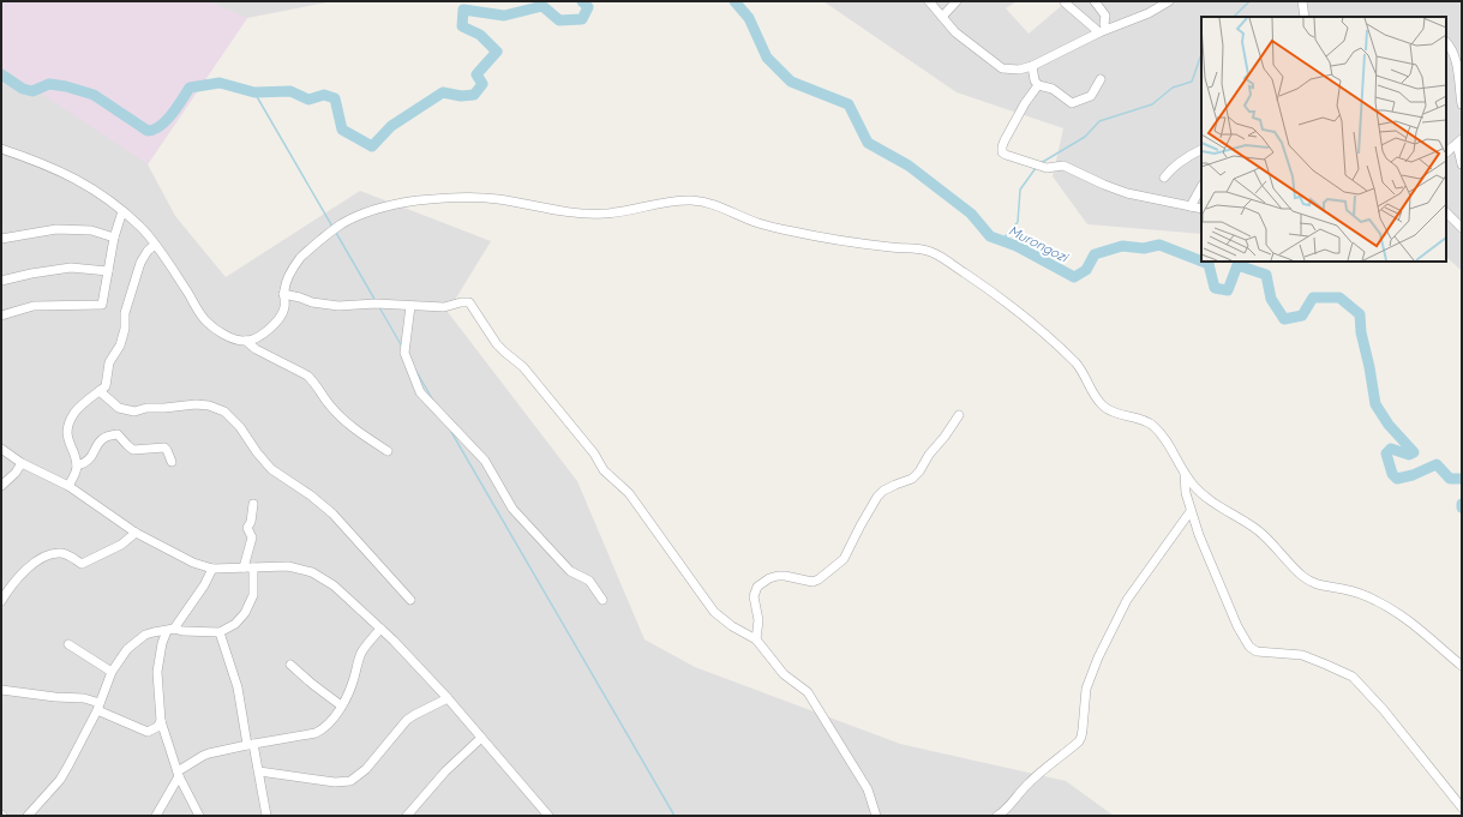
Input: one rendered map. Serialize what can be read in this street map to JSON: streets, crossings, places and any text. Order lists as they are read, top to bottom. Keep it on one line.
{"water":["Murongozi"]}
